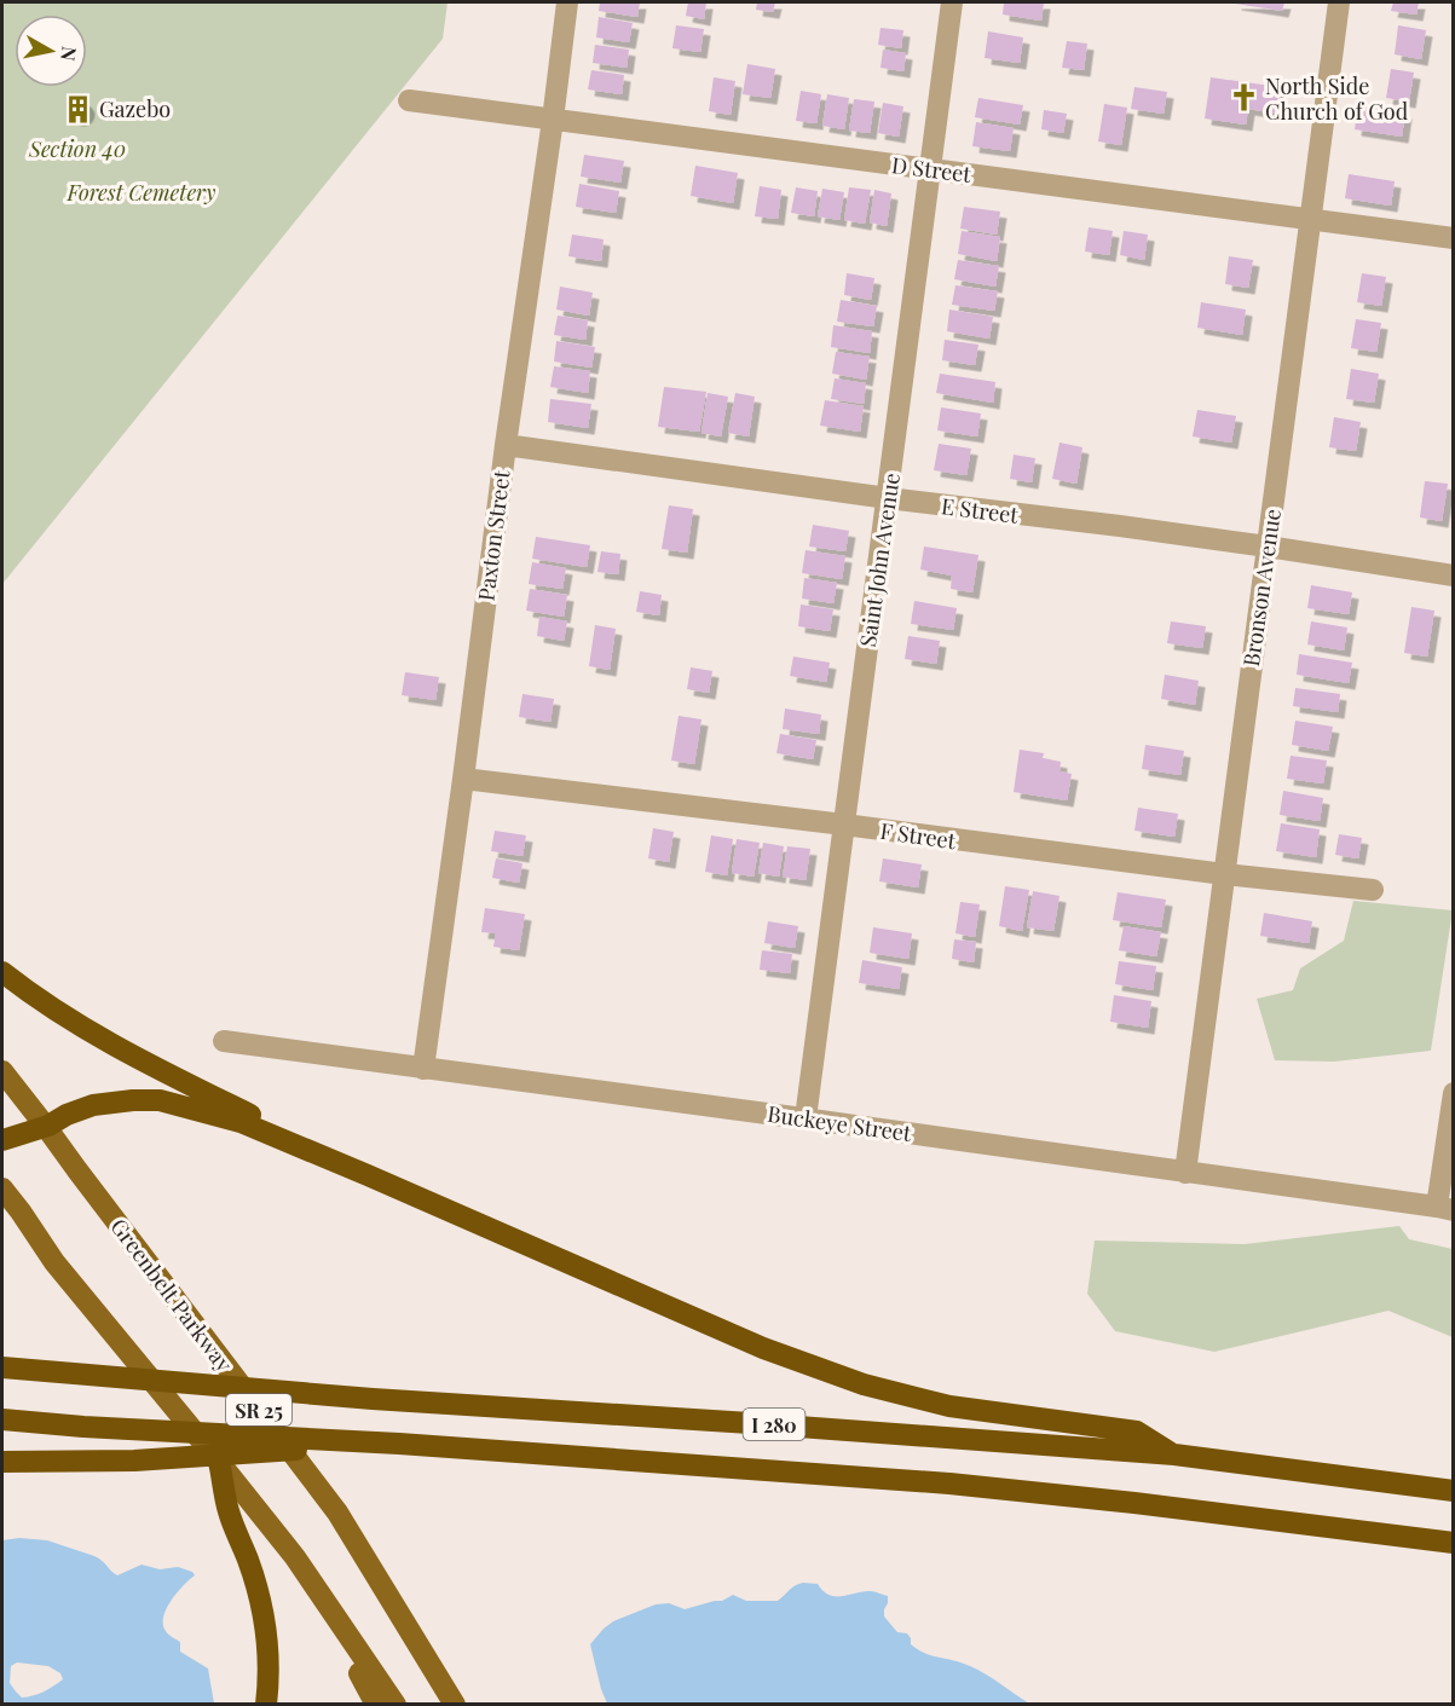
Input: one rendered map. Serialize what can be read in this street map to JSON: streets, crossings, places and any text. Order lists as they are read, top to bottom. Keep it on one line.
{"streets":{"highway":["I 280"],"main road":["Greenbelt Parkway","SR 25"],"street":["D Street","E Street","Paxton Street","Saint John Avenue","Bronson Avenue","F Street","Buckeye Street"]},"crossings":[["D Street","Paxton Street"],["D Street","Saint John Avenue"],["D Street","Bronson Avenue"],["E Street","Paxton Street"],["E Street","Saint John Avenue"],["E Street","Bronson Avenue"],["Paxton Street","F Street"],["Paxton Street","Buckeye Street"],["Saint John Avenue","F Street"],["Saint John Avenue","Buckeye Street"],["Bronson Avenue","F Street"],["Bronson Avenue","Buckeye Street"]],"parks":["Section 40","Forest Cemetery"],"places":{"church":["North Side Church of God"],"building":["Gazebo"]},"north":"right"}
